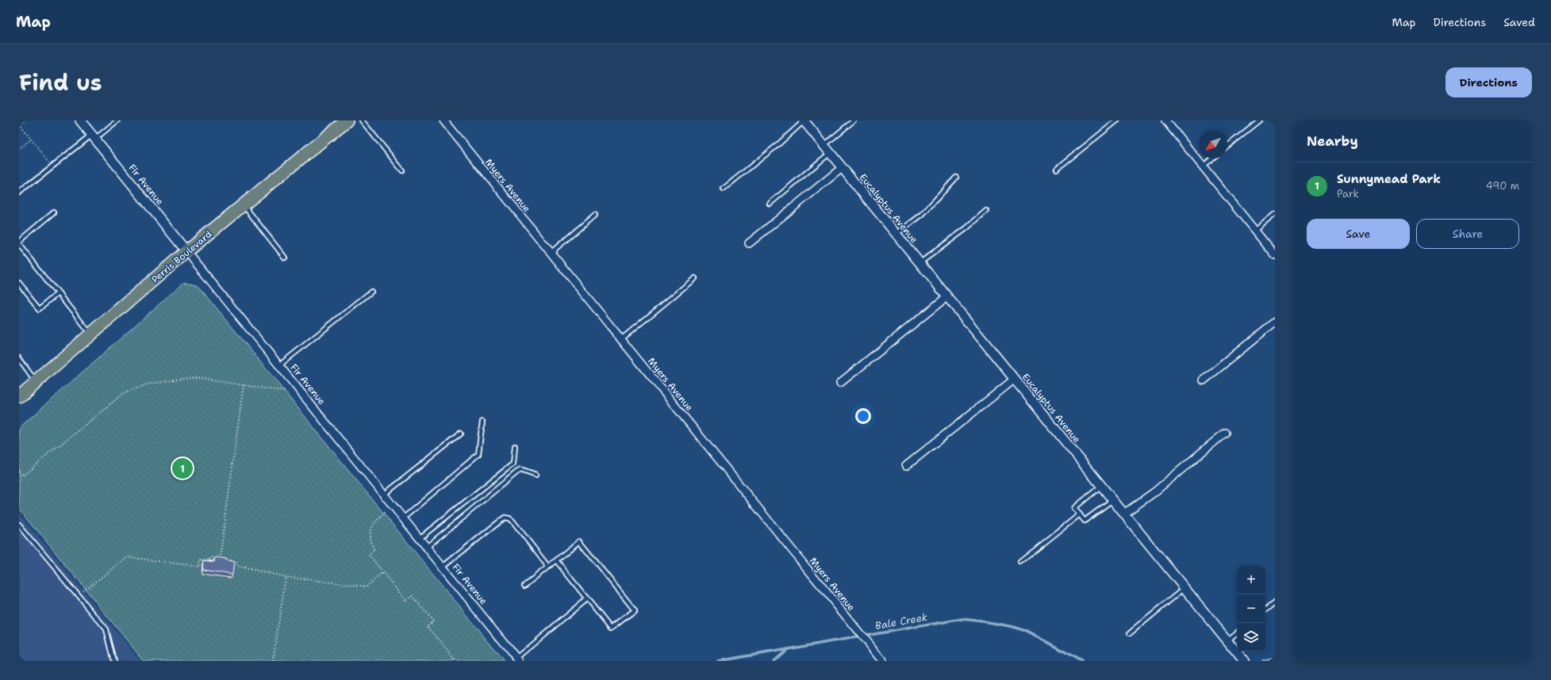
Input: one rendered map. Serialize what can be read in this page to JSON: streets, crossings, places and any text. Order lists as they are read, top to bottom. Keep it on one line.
{"streets":{"main road":["Perris Boulevard"],"street":["Fir Avenue","Myers Avenue","Eucalyptus Avenue"]},"crossings":[["Fir Avenue","Perris Boulevard"]],"water":["Bale Creek"],"north":"bottom left","page":{"header":"Map","nav":["Map","Directions","Saved"],"title":"Find us","buttons":["Directions",["Save","Share"]],"heading":"Nearby","list":[{"mark":"1","name":"Sunnymead Park","note":"Park","value":"490 m"}],"pins":"1","map_buttons":["+","−"]}}
